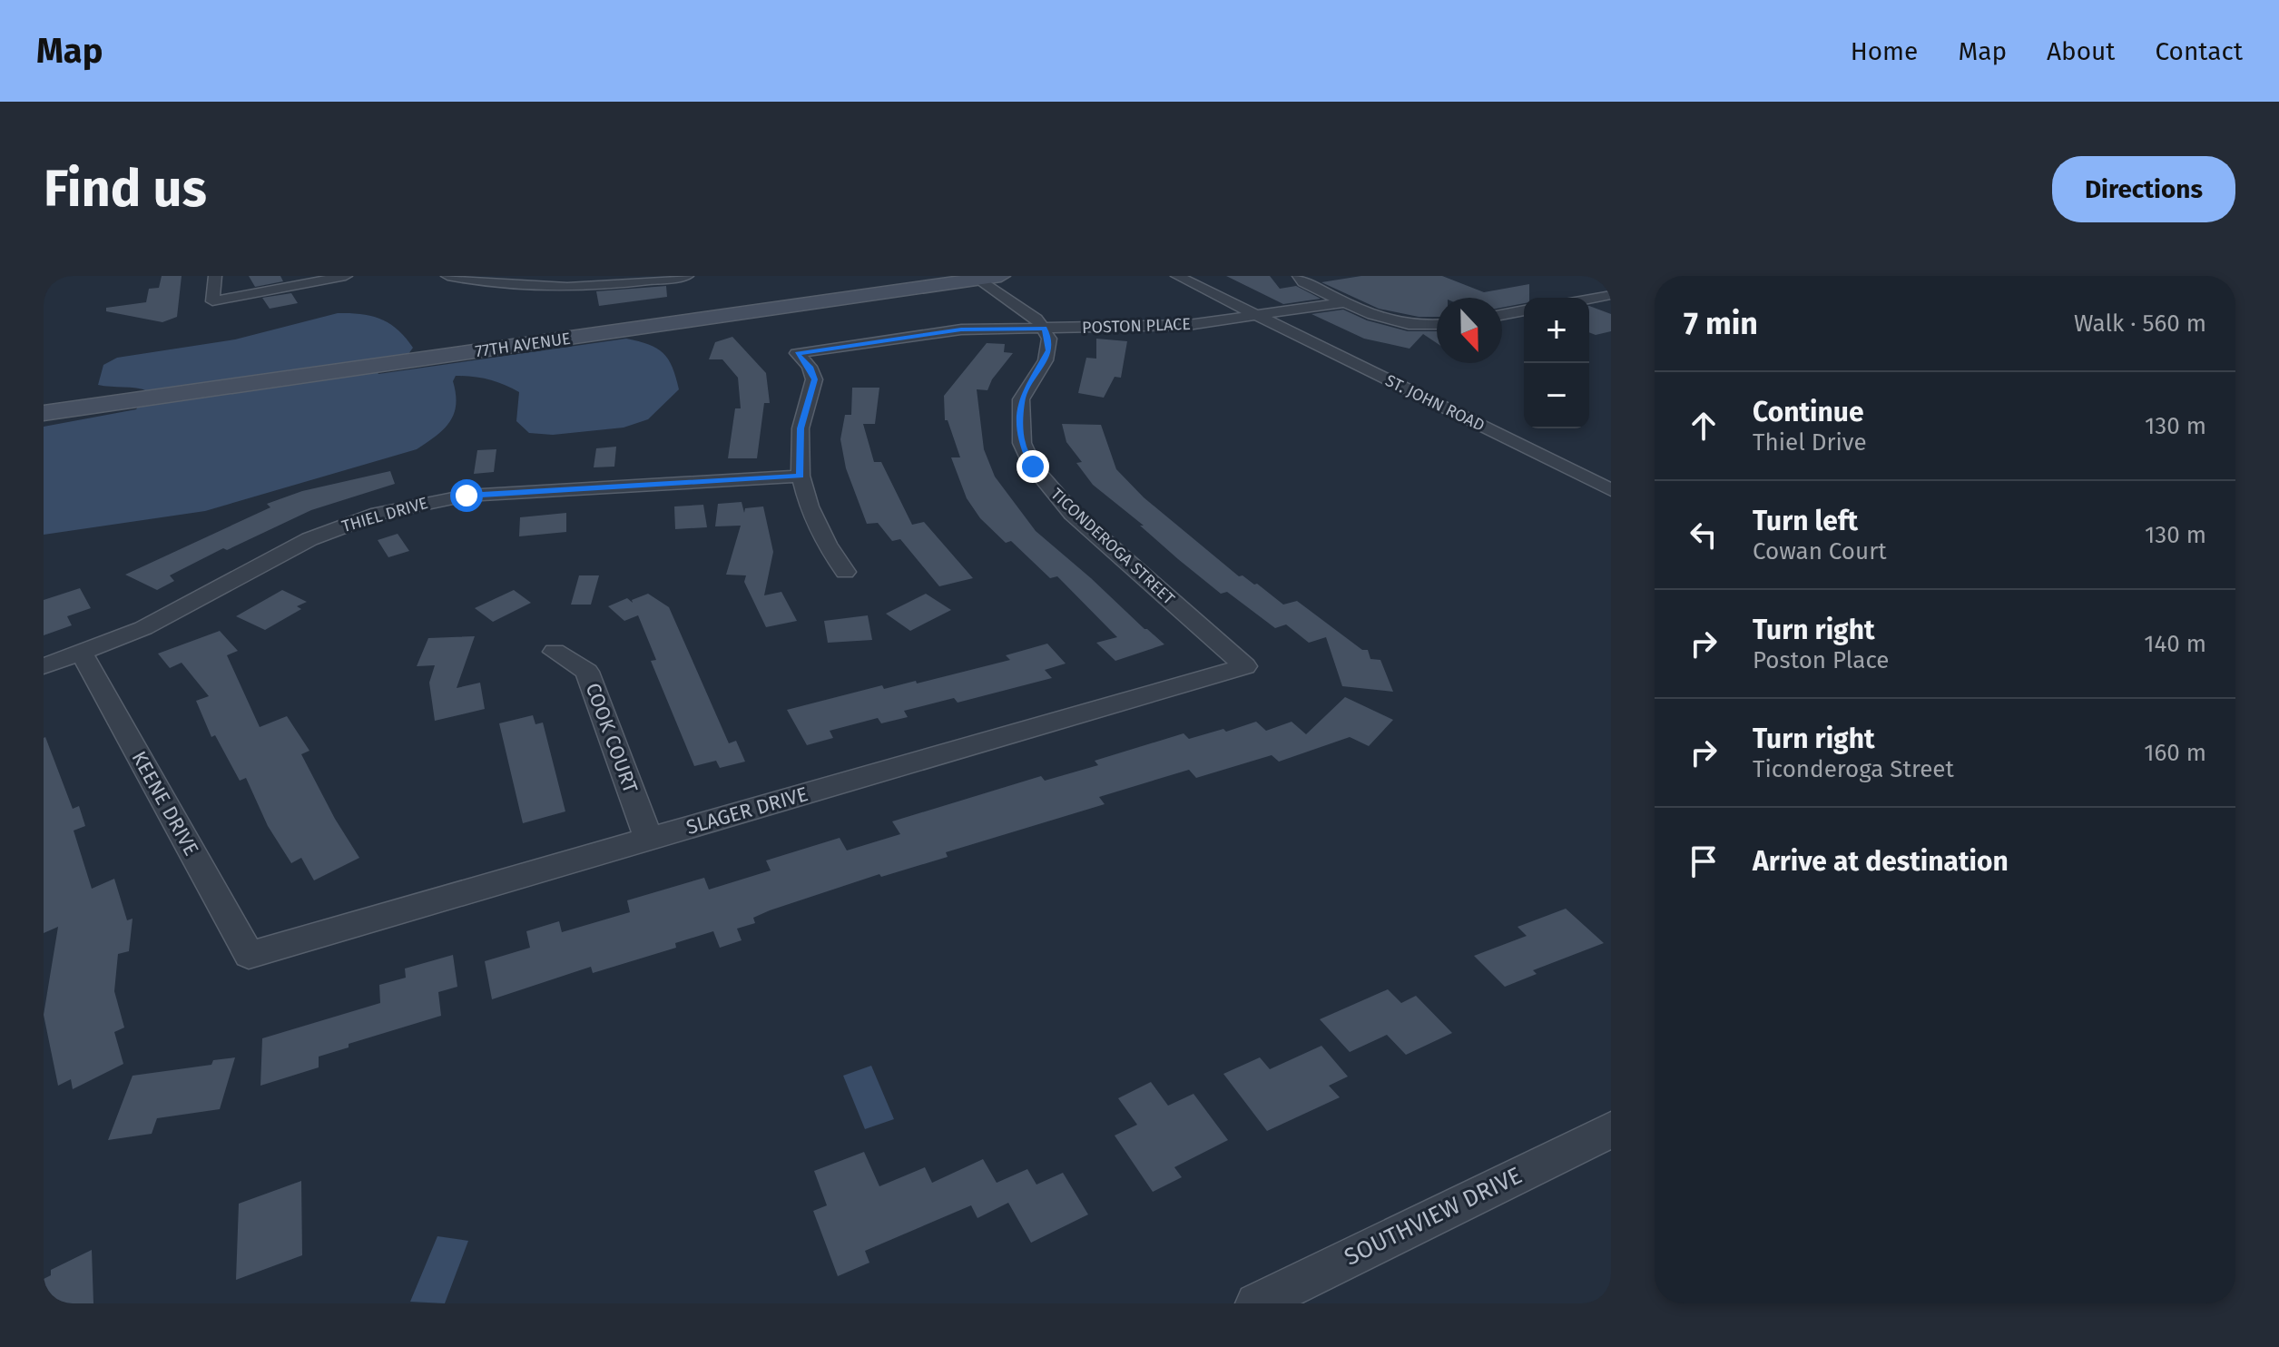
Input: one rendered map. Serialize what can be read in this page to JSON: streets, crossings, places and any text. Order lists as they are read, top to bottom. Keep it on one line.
{"streets":{"street":["POSTON PLACE","77TH AVENUE","ST. JOHN ROAD","THIEL DRIVE","TICONDEROGA STREET","COOK COURT","KEENE DRIVE","SLAGER DRIVE","SOUTHVIEW DRIVE"]},"crossings":[["POSTON PLACE","ST. JOHN ROAD"],["POSTON PLACE","THIEL DRIVE"],["POSTON PLACE","TICONDEROGA STREET"],["THIEL DRIVE","KEENE DRIVE"],["TICONDEROGA STREET","SLAGER DRIVE"],["COOK COURT","SLAGER DRIVE"],["KEENE DRIVE","SLAGER DRIVE"]],"north":"bottom","page":{"header":"Map","nav":["Home","Map","About","Contact"],"buttons":"Directions","title":"Find us","heading":["7 min","Walk · 560 m"],"map_buttons":["+","−"],"list":[["Continue","Thiel Drive","130 m"],["Turn left","Cowan Court","130 m"],["Turn right","Poston Place","140 m"],["Turn right","Ticonderoga Street","160 m"],"Arrive at destination"]}}
